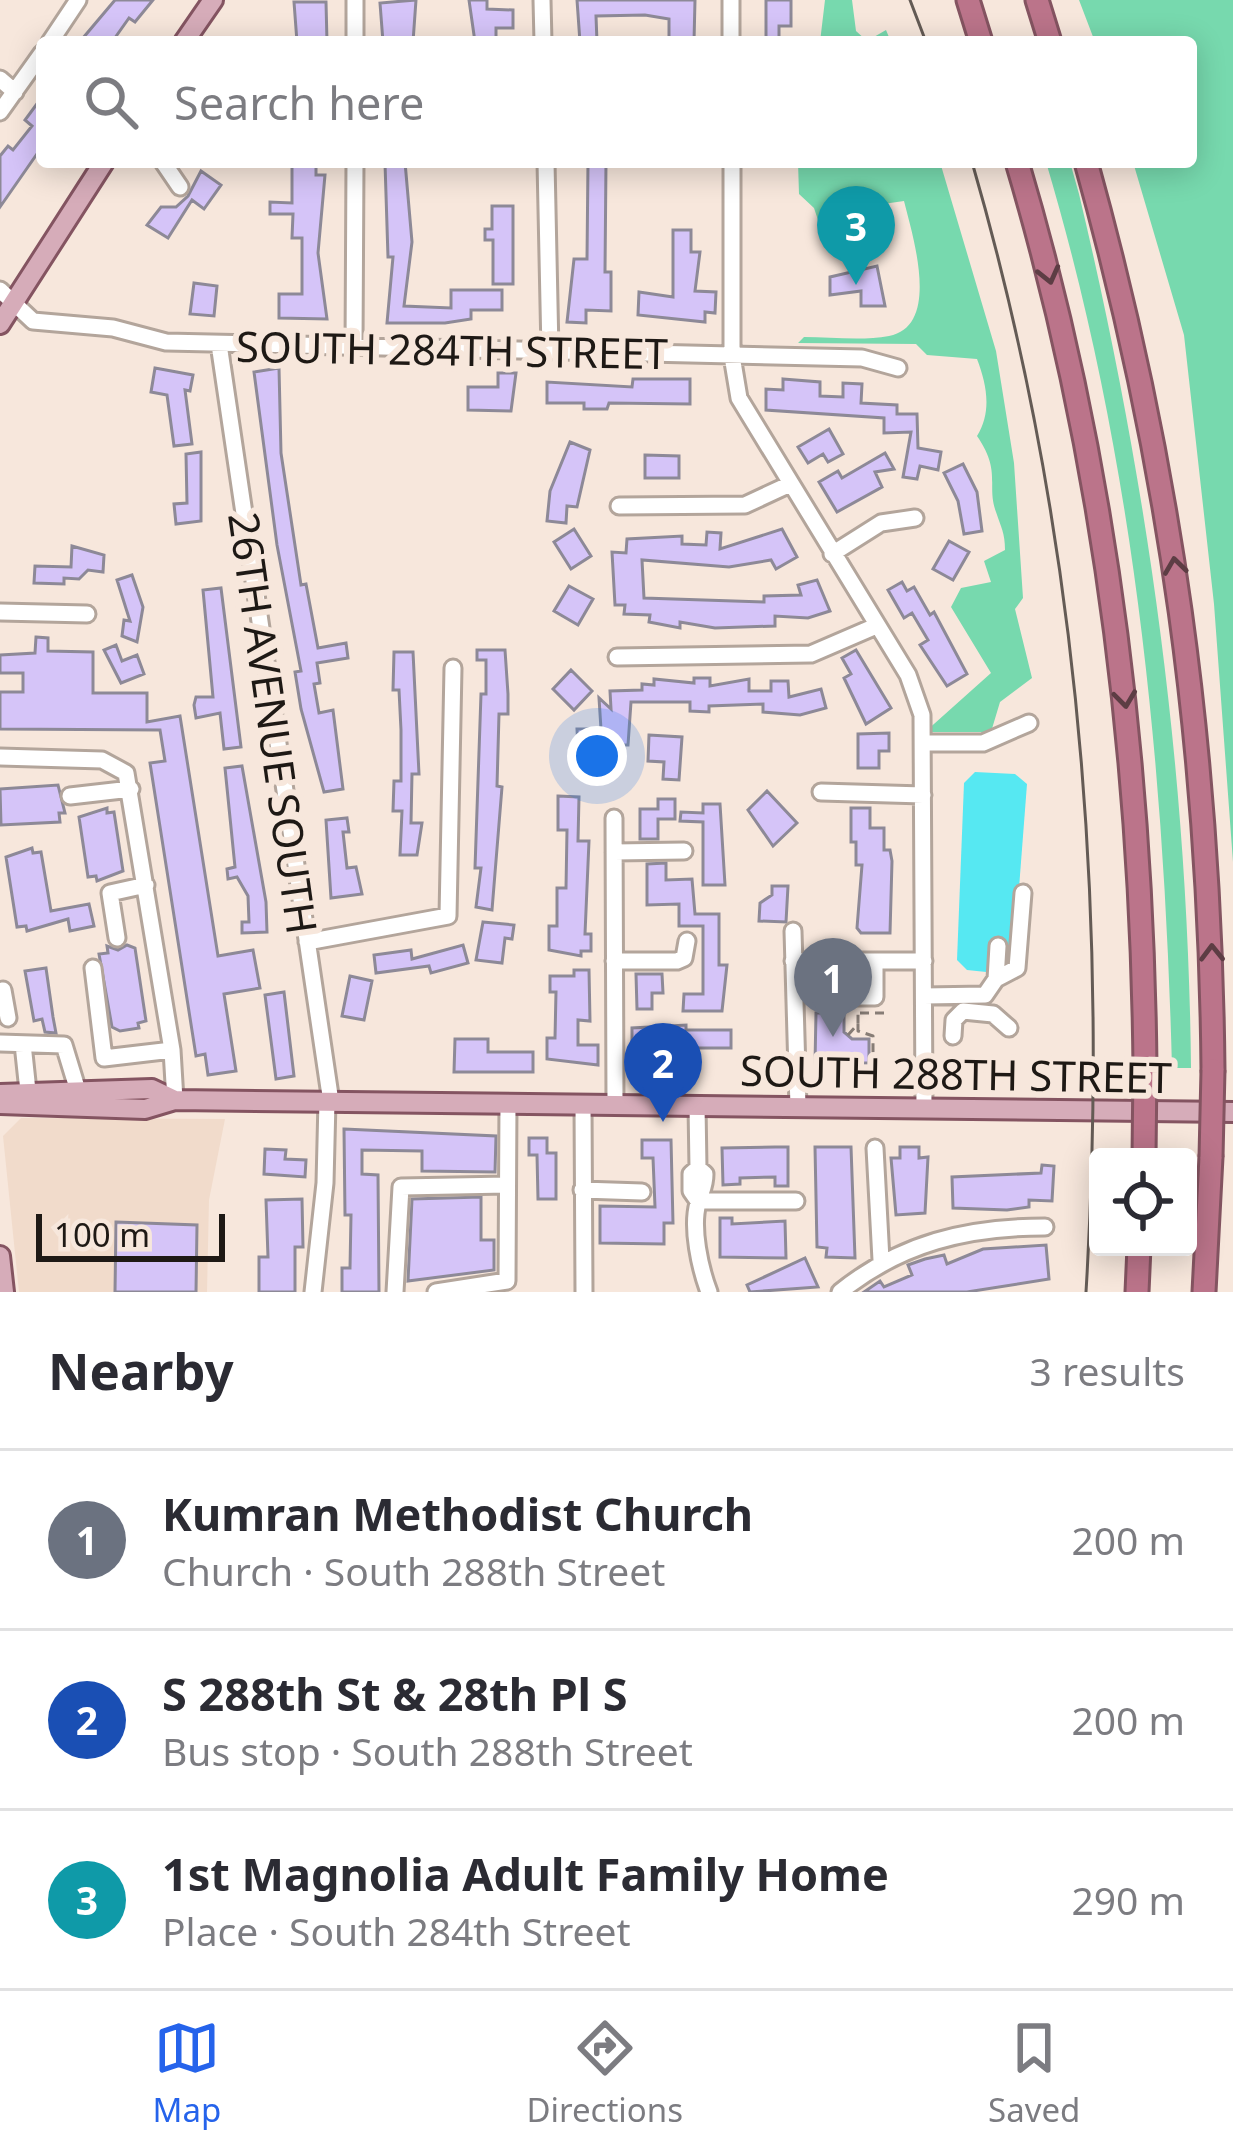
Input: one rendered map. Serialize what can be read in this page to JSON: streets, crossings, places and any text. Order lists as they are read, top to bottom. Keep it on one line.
{"streets":{"main road":["SOUTH 288TH STREET"],"street":["SOUTH 284TH STREET","26TH AVENUE SOUTH"]},"crossings":[["SOUTH 284TH STREET","26TH AVENUE SOUTH"],["26TH AVENUE SOUTH","SOUTH 288TH STREET"]],"scale_bar":"100 m","page":{"search":"Search here","pins":["3","1","2"],"scale":"100 m","heading":["Nearby","3 results"],"list":[{"mark":"1","name":"Kumran Methodist Church","note":"Church · South 288th Street","value":"200 m"},{"mark":"2","name":"S 288th St & 28th Pl S","note":"Bus stop · South 288th Street","value":"200 m"},{"mark":"3","name":"1st Magnolia Adult Family Home","note":"Place · South 284th Street","value":"290 m"}],"nav":["Map","Directions","Saved"]}}
